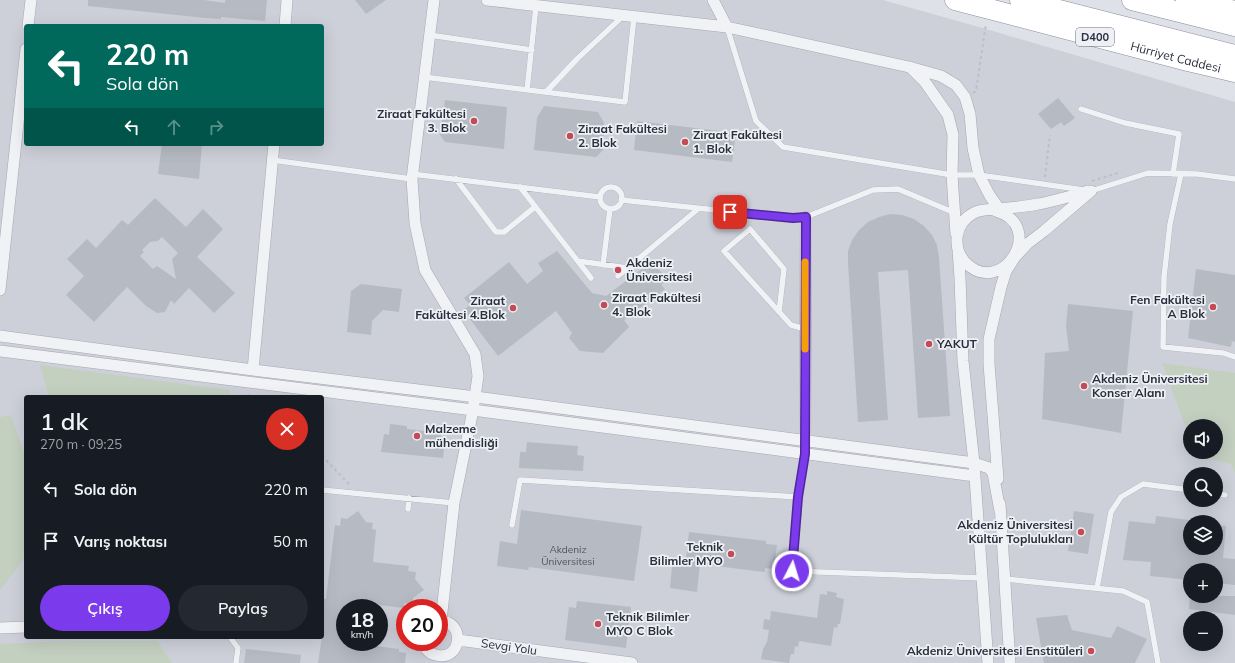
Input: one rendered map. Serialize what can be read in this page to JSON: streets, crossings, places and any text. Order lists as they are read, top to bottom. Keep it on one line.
{"streets":{"highway":["D400","Hürriyet Caddesi"],"street":["Sevgi Yolu"]},"places":["Ziraat Fakültesi 3. Blok","Ziraat Fakültesi 2. Blok","Ziraat Fakültesi 1. Blok","Akdeniz Üniversitesi","Ziraat Fakültesi 4. Blok","Fen Fakültesi A Blok","Ziraat Fakültesi 4.Blok","YAKUT","Akdeniz Üniversitesi Konser Alanı","Malzeme mühendisliği","Akdeniz Üniversitesi Kültür Toplulukları","Teknik Bilimler MYO","Teknik Bilimler MYO C Blok","Akdeniz Üniversitesi Enstitüleri"],"house_numbers":["Akdeniz Üniversitesi"],"page":{"turn":["220 m","Sola dön"],"heading":["1 dk","270 m · 09:25"],"map_buttons":["+","−"],"list":[{"name":"Sola dön","value":"220 m"},{"name":"Varış noktası","value":"50 m"}],"buttons":["Çıkış","Paylaş"],"speed":"18 km/h","limit":"20"}}
